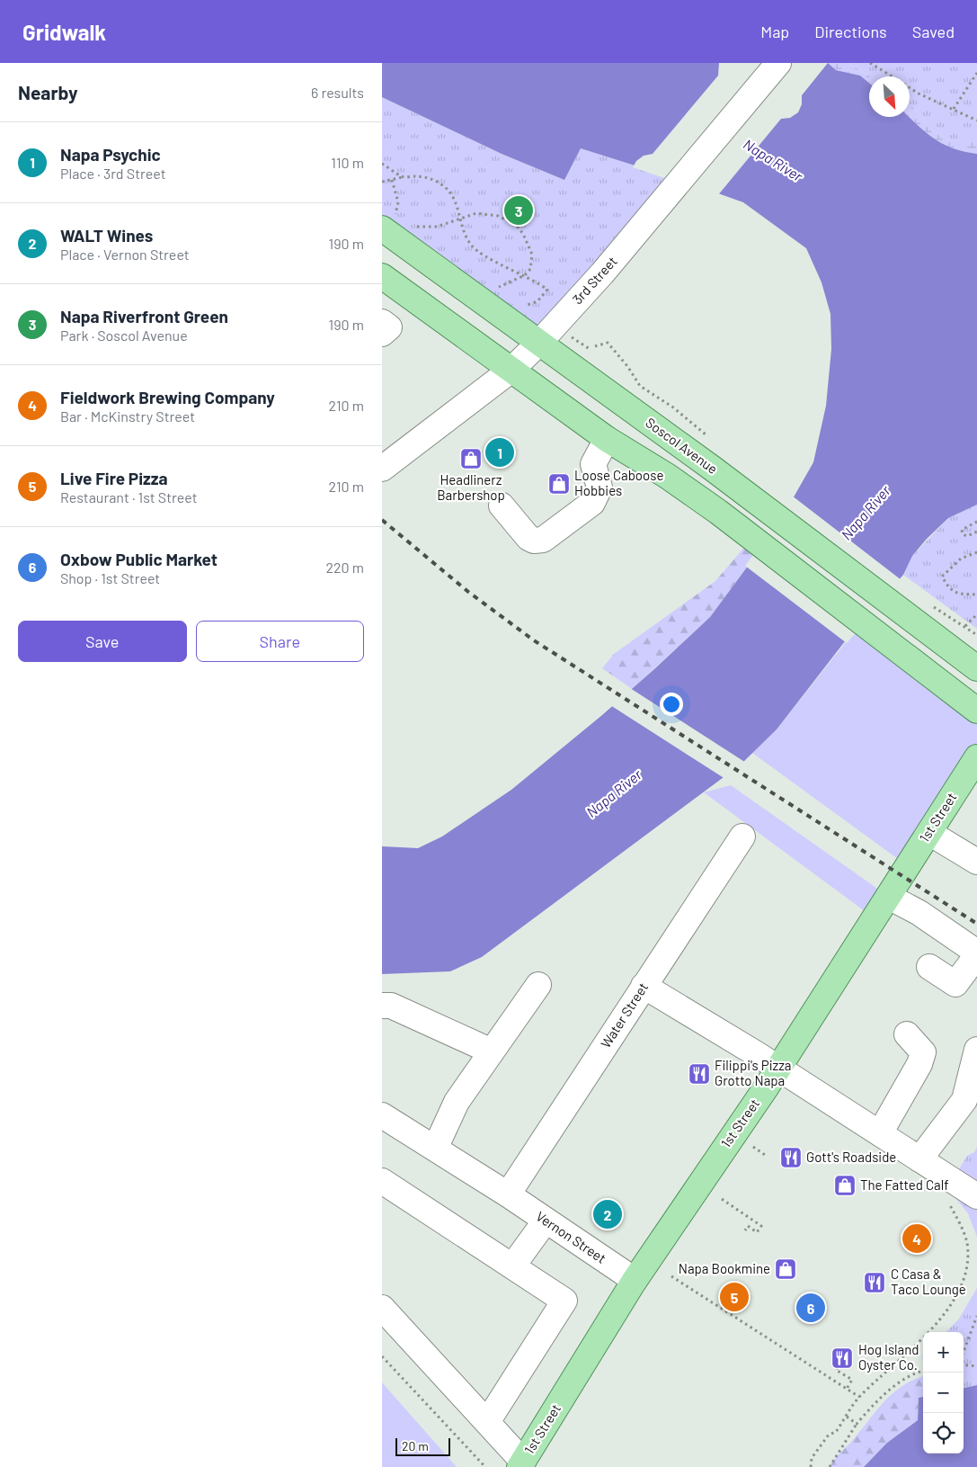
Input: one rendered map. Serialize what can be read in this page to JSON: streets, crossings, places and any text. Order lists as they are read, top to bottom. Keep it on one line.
{"streets":{"main road":["Soscol Avenue","1st Street"],"street":["3rd Street","Water Street","Vernon Street"]},"crossings":[["3rd Street","Soscol Avenue"],["1st Street","Vernon Street"],["Water Street","Vernon Street"]],"water":["Napa River"],"places":{"shop":["Headlinerz Barbershop","Loose Caboose Hobbies","The Fatted Calf","Napa Bookmine"],"restaurant":["Filippi's Pizza Grotto Napa","Gott's Roadside","C Casa & Taco Lounge","Hog Island Oyster Co."]},"scale_bar":"20 m","north":"bottom right","page":{"header":"Gridwalk","nav":["Map","Directions","Saved"],"heading":["Nearby","6 results"],"list":[{"mark":"1","name":"Napa Psychic","note":"Place · 3rd Street","value":"110 m"},{"mark":"2","name":"WALT Wines","note":"Place · Vernon Street","value":"190 m"},{"mark":"3","name":"Napa Riverfront Green","note":"Park · Soscol Avenue","value":"190 m"},{"mark":"4","name":"Fieldwork Brewing Company","note":"Bar · McKinstry Street","value":"210 m"},{"mark":"5","name":"Live Fire Pizza","note":"Restaurant · 1st Street","value":"210 m"},{"mark":"6","name":"Oxbow Public Market","note":"Shop · 1st Street","value":"220 m"}],"pins":["3","1","2","4","5","6"],"buttons":["Save","Share"],"map_buttons":["+","−"],"scale":"20 m"}}
